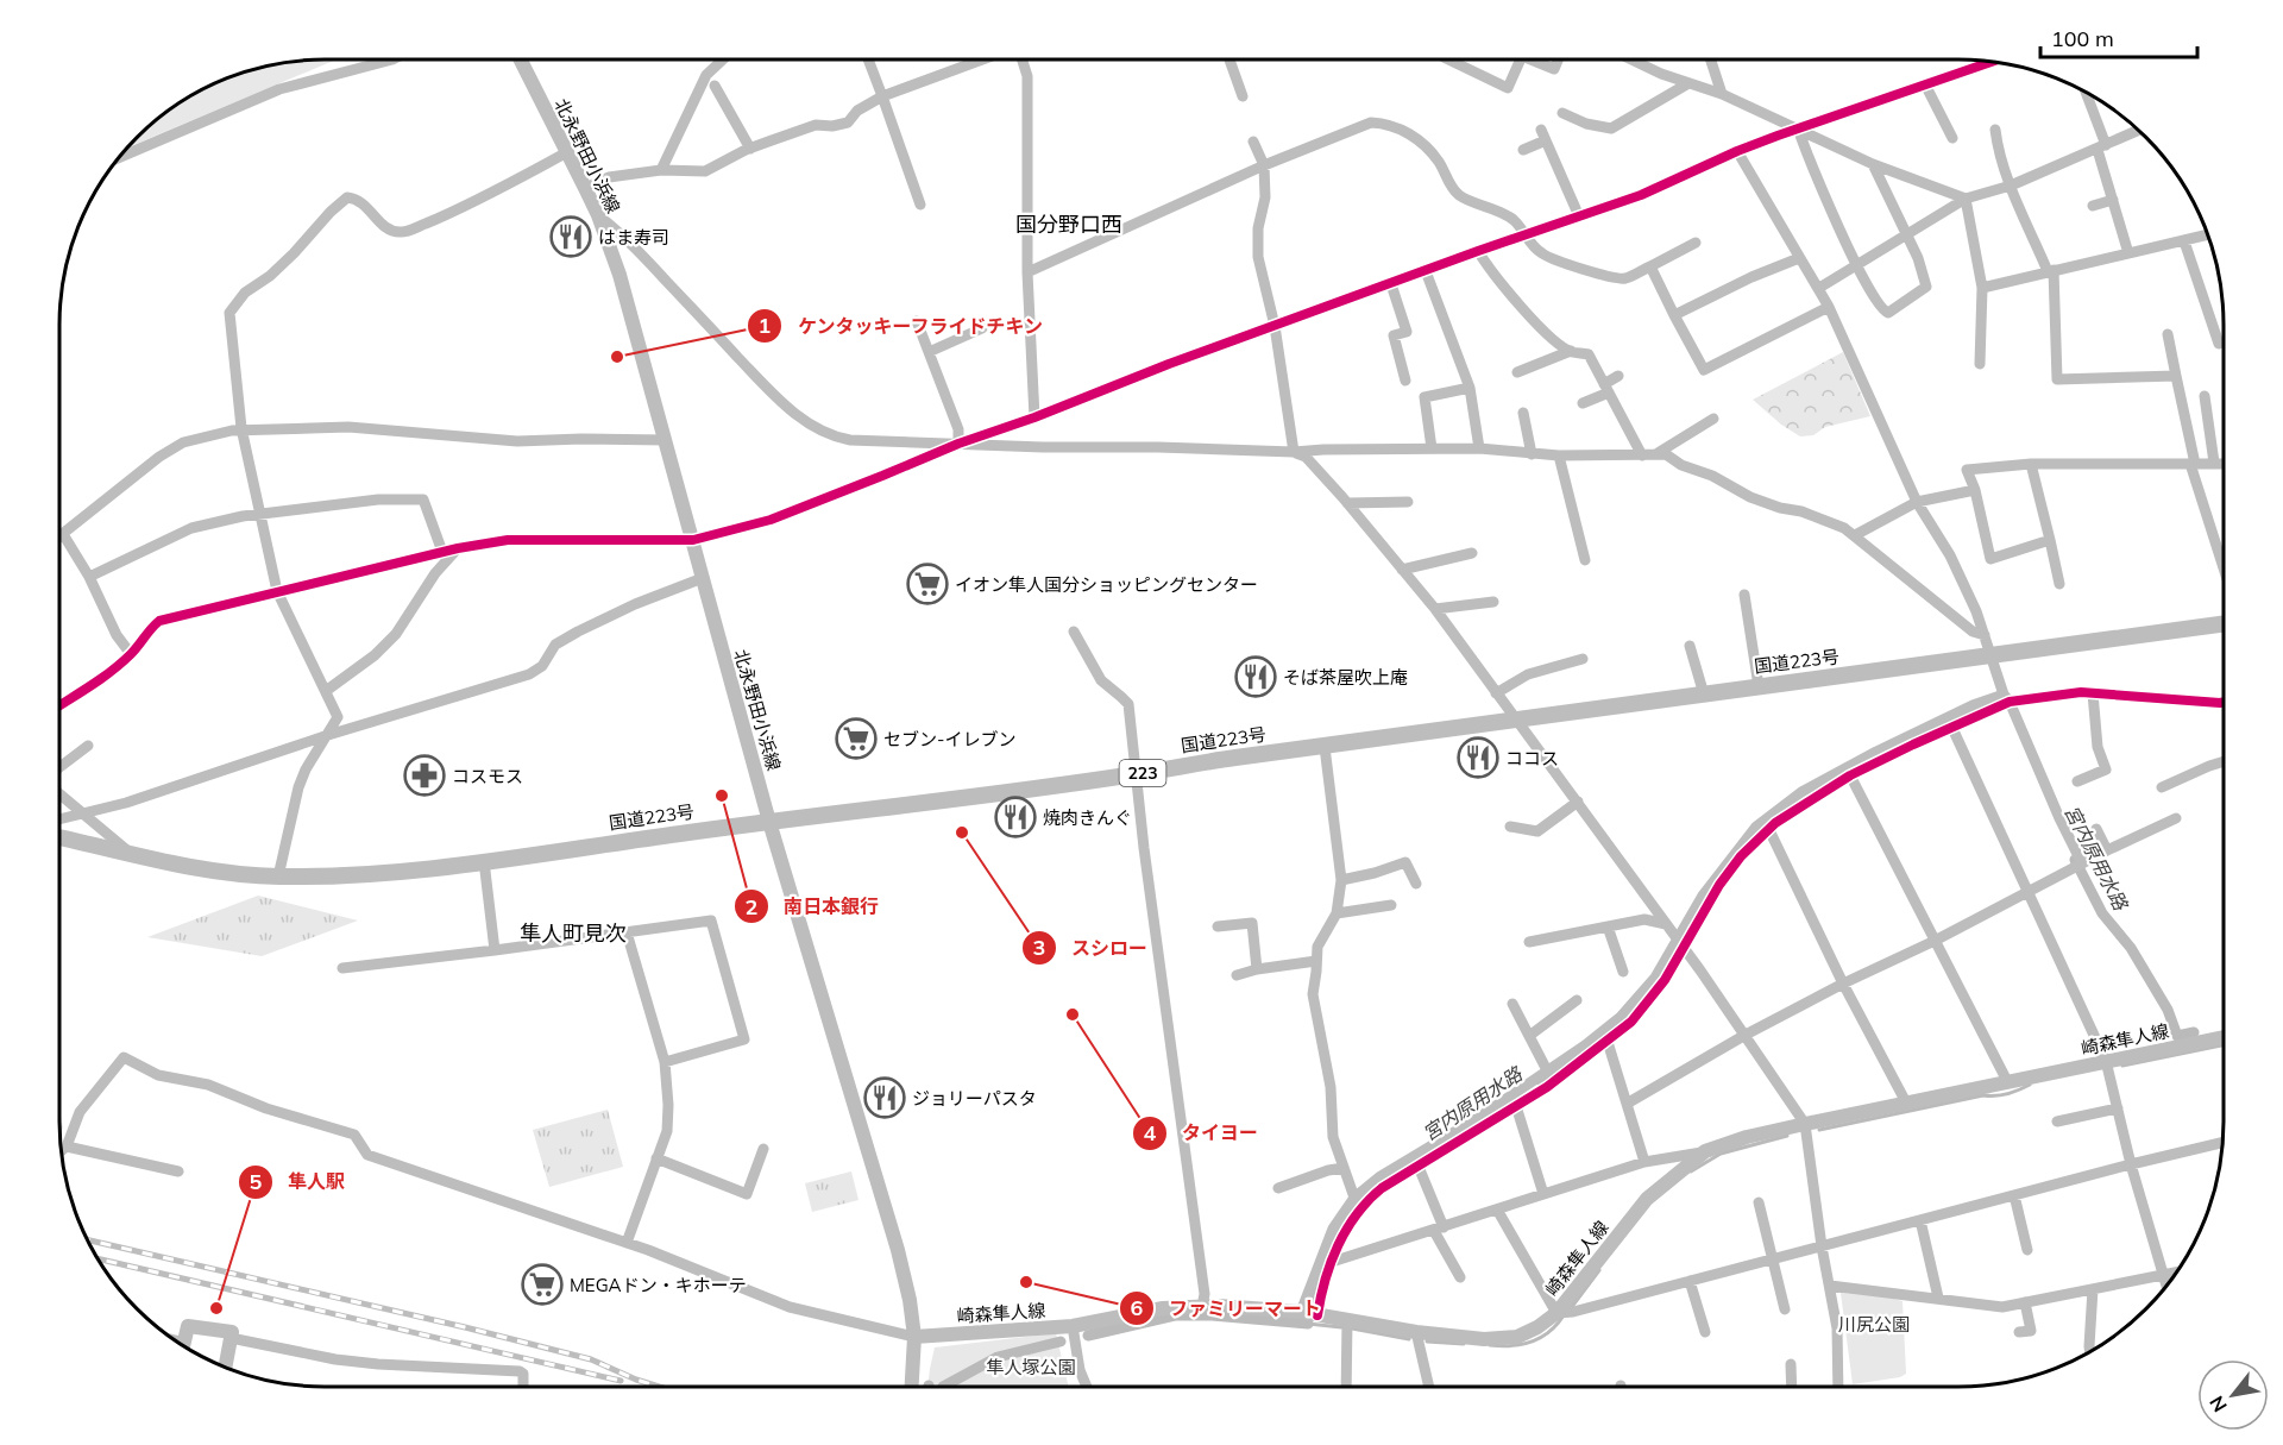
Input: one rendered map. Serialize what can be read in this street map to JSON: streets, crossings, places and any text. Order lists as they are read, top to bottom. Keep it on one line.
{"streets":{"highway":["国道223号","223"],"main road":["北永野田小浜線","崎森隼人線"]},"crossings":[["北永野田小浜線","国道223号"],["北永野田小浜線","崎森隼人線"]],"districts":["国分野口西","隼人町見次"],"water":["宮内原用水路"],"parks":["川尻公園","隼人塚公園"],"places":{"restaurant":["はま寿司","そば茶屋吹上庵","ココス","焼肉きんぐ","ジョリーパスタ"],"other":["ケンタッキーフライドチキン","南日本銀行","スシロー","タイヨー","ファミリーマート","隼人駅"],"supermarket":["イオン隼人国分ショッピングセンター","セブン-イレブン","MEGAドン・キホーテ"],"pharmacy":["コスモス"]},"scale_bar":"100 m","north":"bottom left"}
